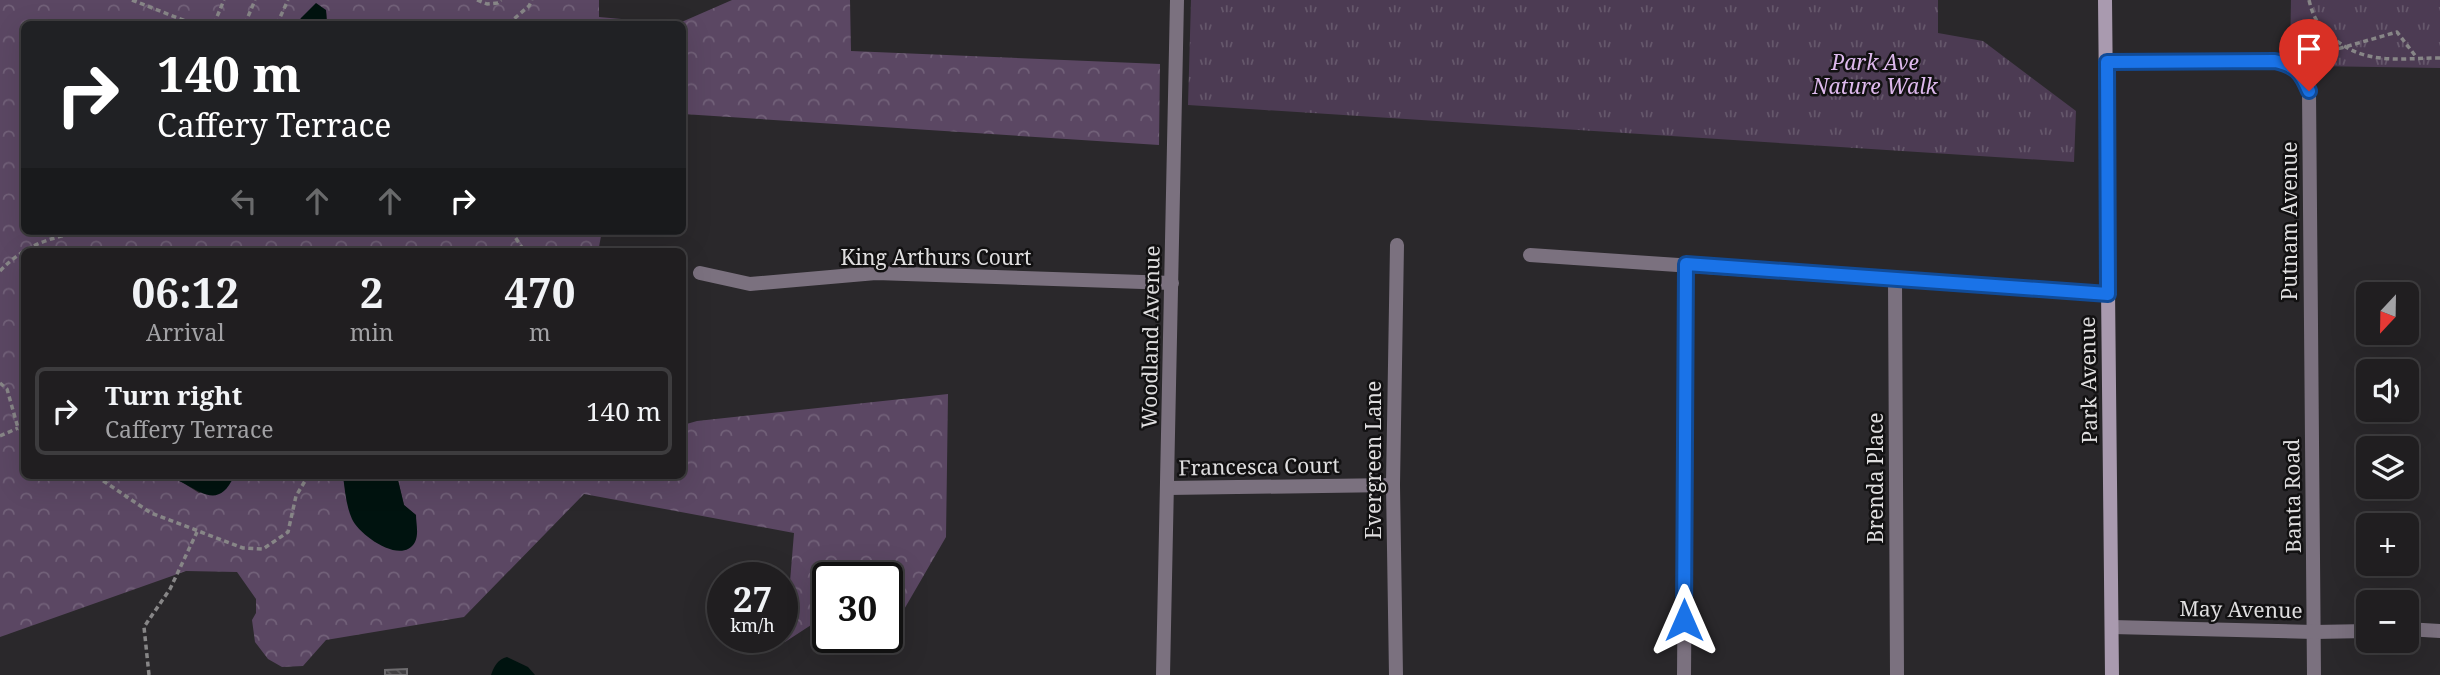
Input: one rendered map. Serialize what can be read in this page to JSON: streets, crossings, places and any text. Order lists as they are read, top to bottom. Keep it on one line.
{"streets":{"main road":["Park Avenue"],"street":["Putnam Avenue","King Arthurs Court","Woodland Avenue","Evergreen Lane","Francesca Court","Brenda Place","Banta Road","May Avenue"]},"crossings":[["Putnam Avenue","Banta Road"],["King Arthurs Court","Woodland Avenue"],["Woodland Avenue","Francesca Court"],["Park Avenue","May Avenue"],["Evergreen Lane","Francesca Court"],["Banta Road","May Avenue"]],"parks":["Park Ave Nature Walk"],"north":"bottom","page":{"turn":["140 m","Caffery Terrace"],"eta":["06:12","Arrival","2","min","470","m"],"map_buttons":["+","−"],"list":[{"name":"Turn right","note":"Caffery Terrace","value":"140 m"}],"speed":"27 km/h","limit":"30"}}
